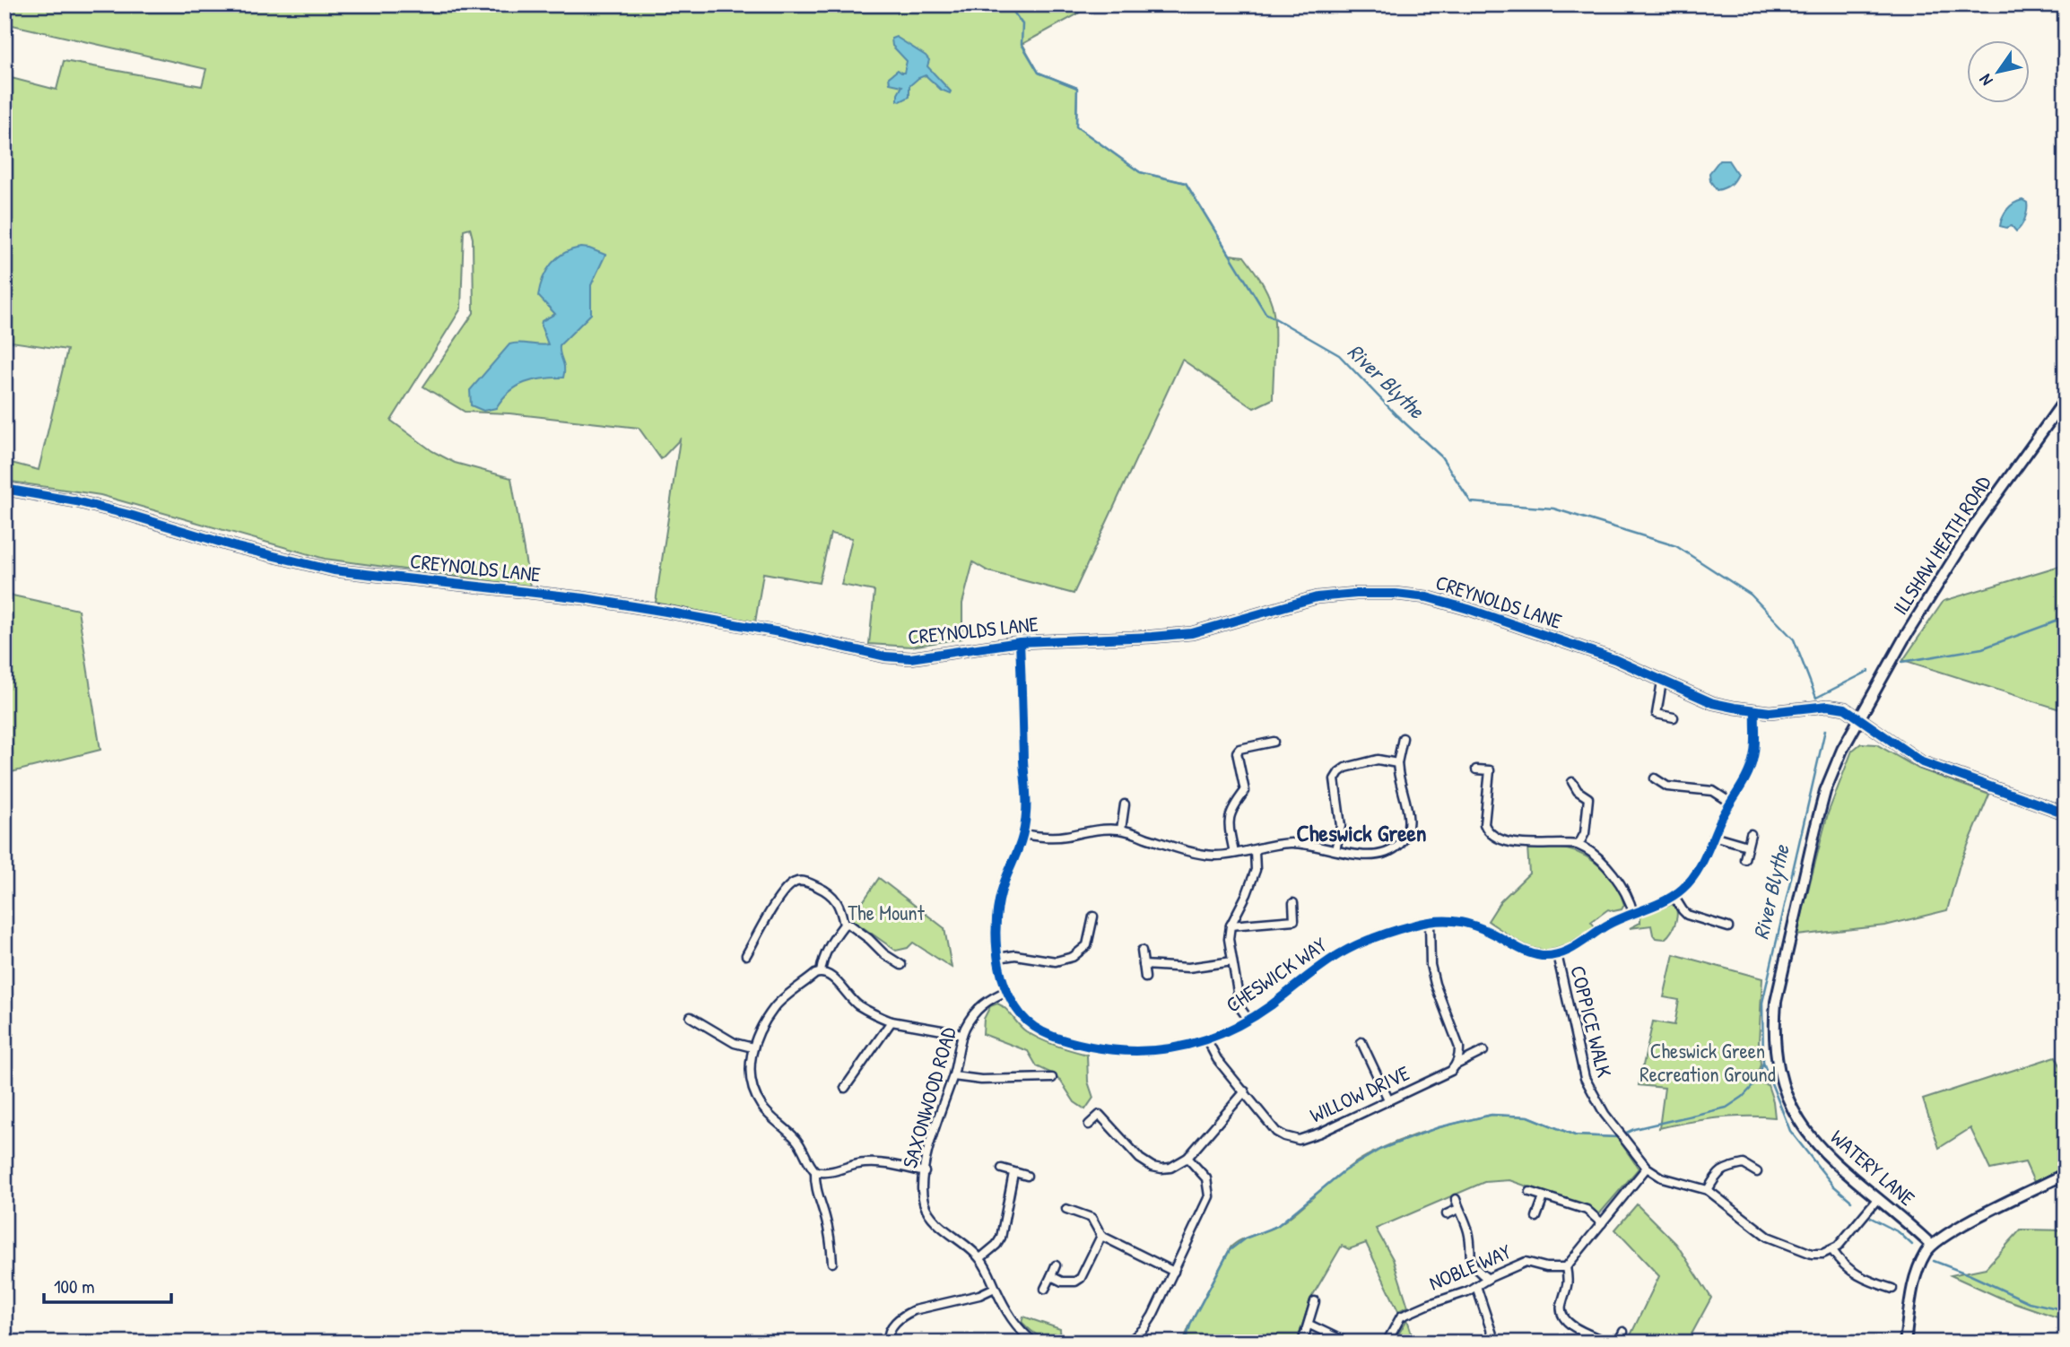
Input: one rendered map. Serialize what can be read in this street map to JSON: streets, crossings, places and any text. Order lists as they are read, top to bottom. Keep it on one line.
{"streets":{"street":["ILLSHAW HEATH ROAD","CREYNOLDS LANE","CHESWICK WAY","COPPICE WALK","WILLOW DRIVE","SAXONWOOD ROAD","WATERY LANE","NOBLE WAY"]},"crossings":[["ILLSHAW HEATH ROAD","CREYNOLDS LANE"],["ILLSHAW HEATH ROAD","WATERY LANE"],["CREYNOLDS LANE","CHESWICK WAY"],["CREYNOLDS LANE","WATERY LANE"],["CHESWICK WAY","COPPICE WALK"],["CHESWICK WAY","WILLOW DRIVE"],["CHESWICK WAY","SAXONWOOD ROAD"]],"districts":["Cheswick Green"],"water":["River Blythe"],"parks":["The Mount","Cheswick Green Recreation Ground"],"scale_bar":"100 m","north":"bottom left"}
